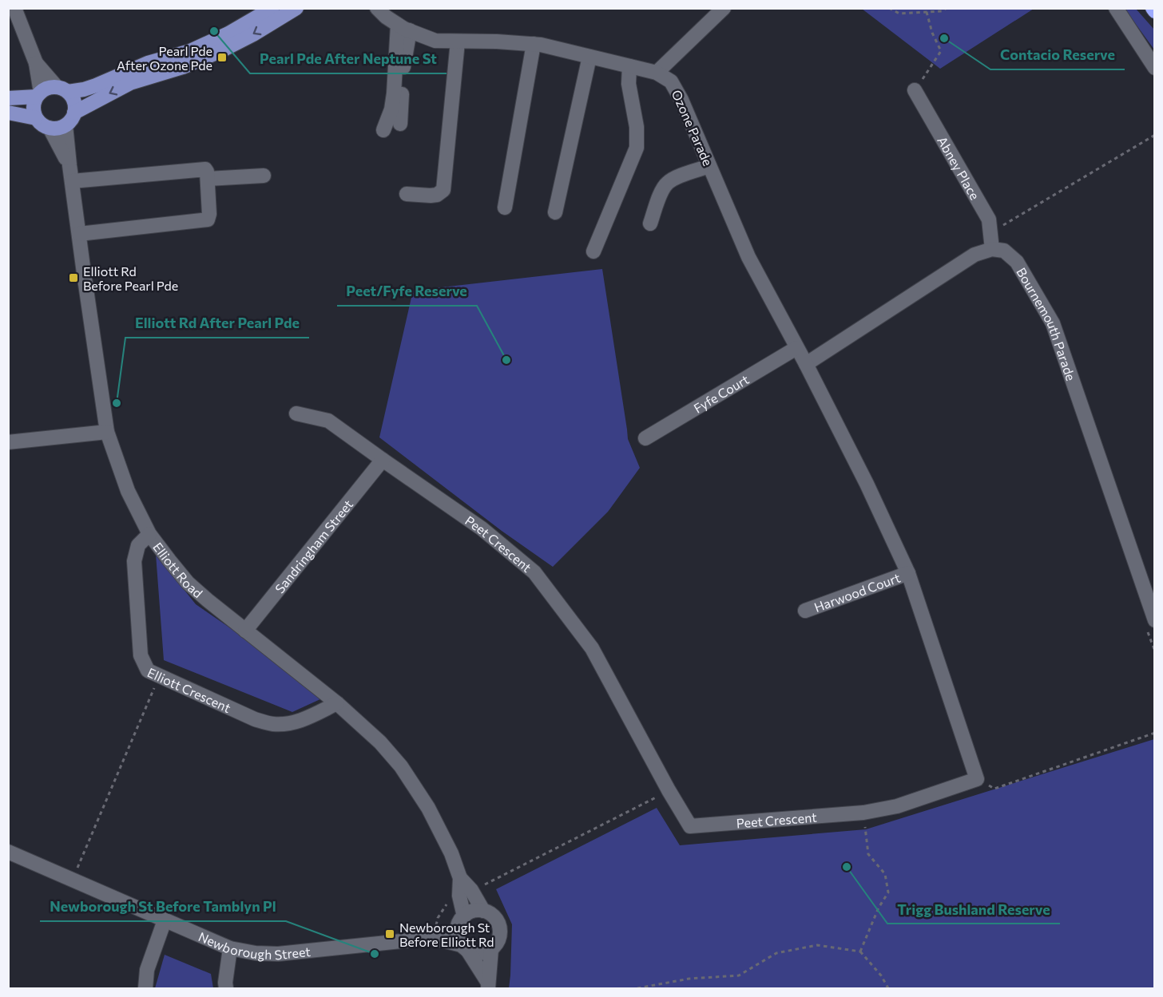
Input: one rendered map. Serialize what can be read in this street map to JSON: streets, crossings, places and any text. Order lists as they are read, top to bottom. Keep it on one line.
{"streets":{"street":["Ozone Parade","Abney Place","Bournemouth Parade","Fyfe Court","Peet Crescent","Sandringham Street","Elliott Road","Harwood Court","Elliott Crescent","Newborough Street"]},"crossings":[["Ozone Parade","Fyfe Court"],["Abney Place","Bournemouth Parade"],["Peet Crescent","Sandringham Street"],["Sandringham Street","Elliott Road"],["Elliott Road","Elliott Crescent"],["Elliott Road","Newborough Street"]],"places":{"other":["Pearl Pde After Neptune St","Contacio Reserve","Peet/Fyfe Reserve","Elliott Rd After Pearl Pde","Trigg Bushland Reserve","Newborough St Before Tamblyn Pl"],"transit":["Pearl Pde After Ozone Pde","Elliott Rd Before Pearl Pde","Newborough St Before Elliott Rd"]}}
